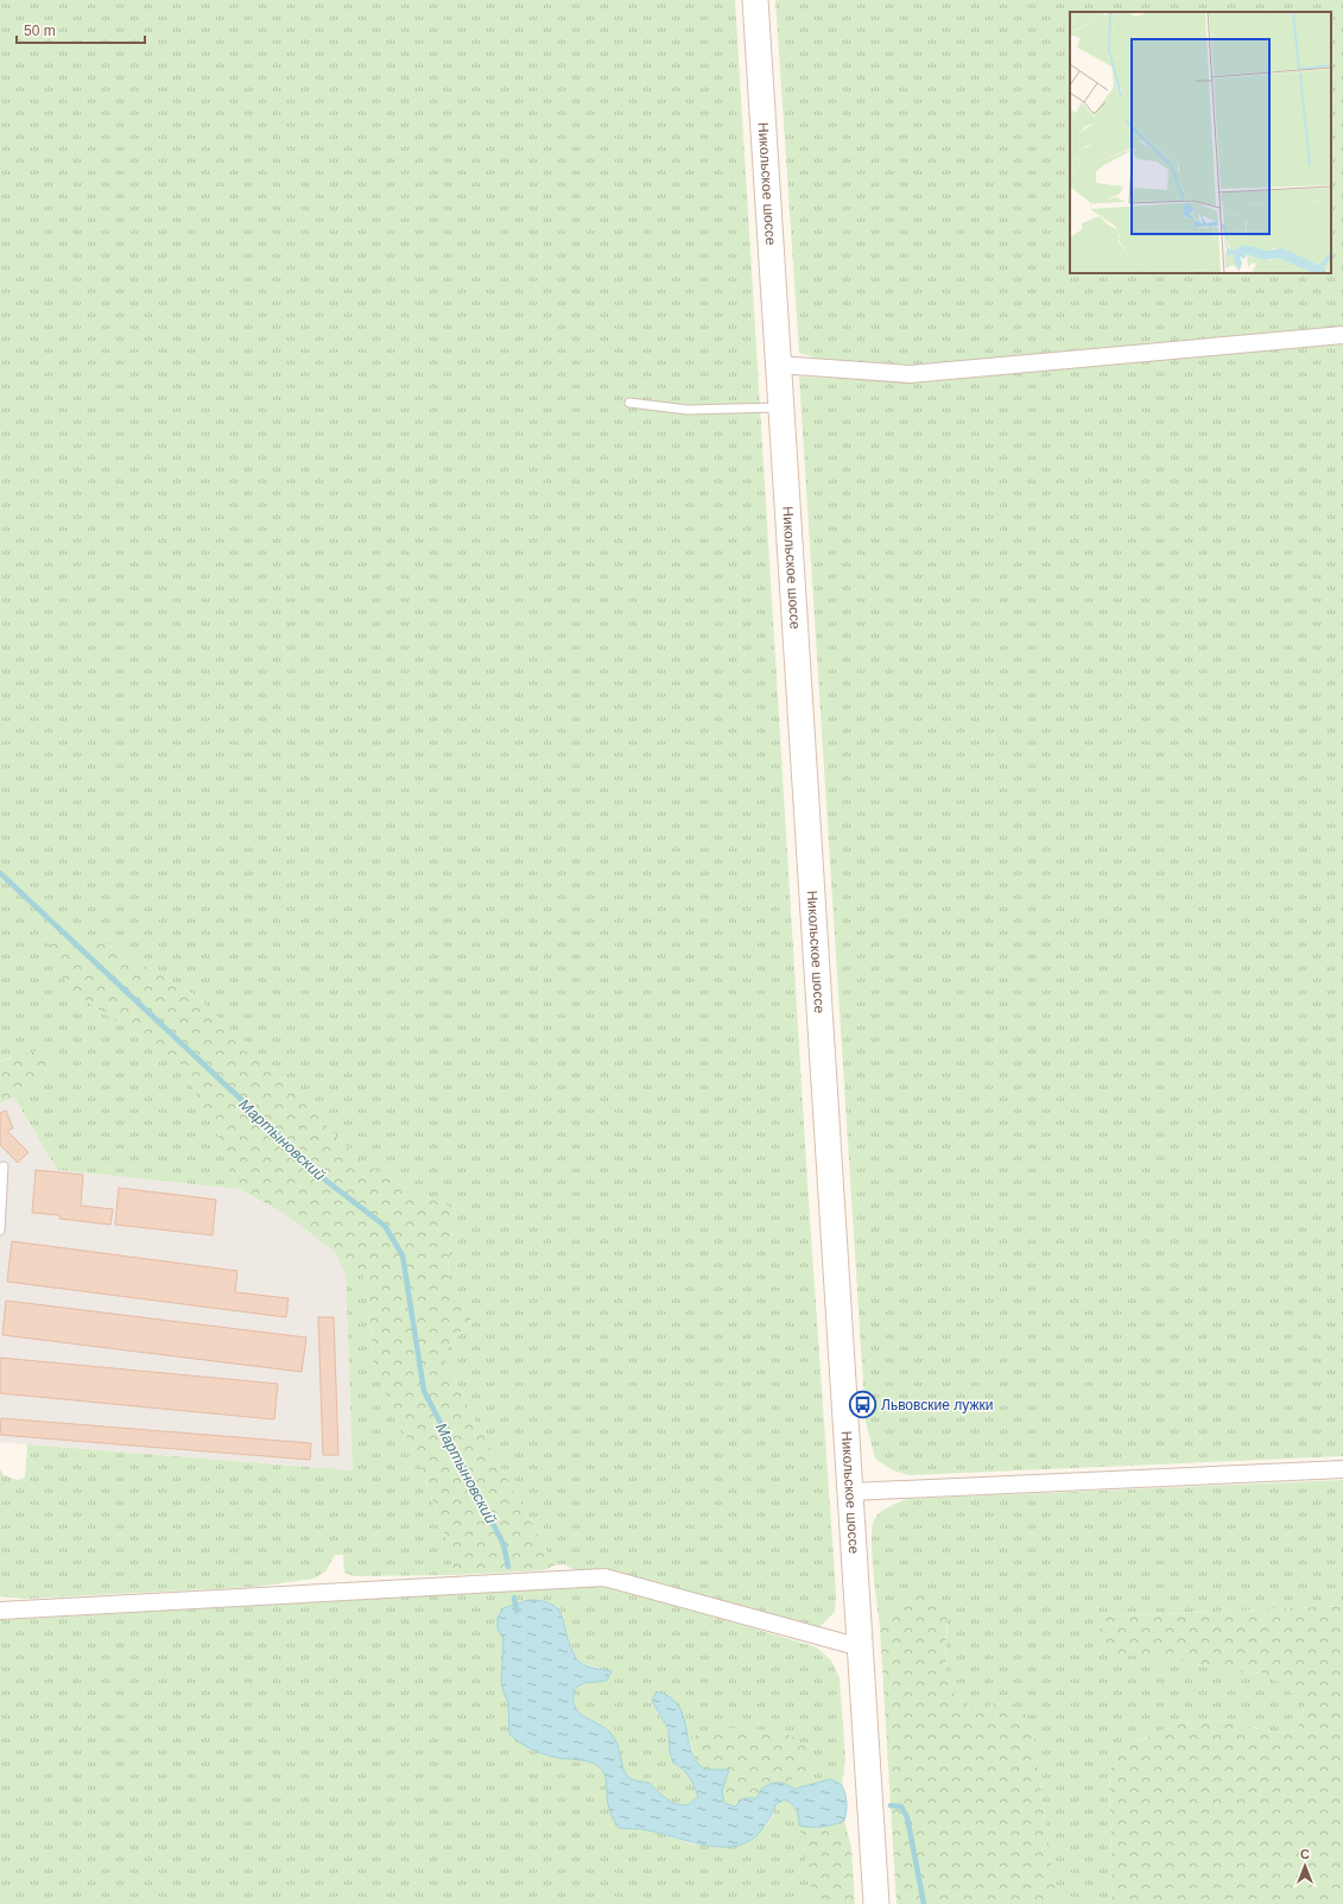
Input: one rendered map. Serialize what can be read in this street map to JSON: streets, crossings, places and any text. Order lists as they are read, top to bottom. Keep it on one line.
{"streets":{"main road":["Никольское шоссе"]},"water":["Мартыновский"],"places":{"bus stop":["Львовские лужки"]},"scale_bar":"50 m","north":"top"}
